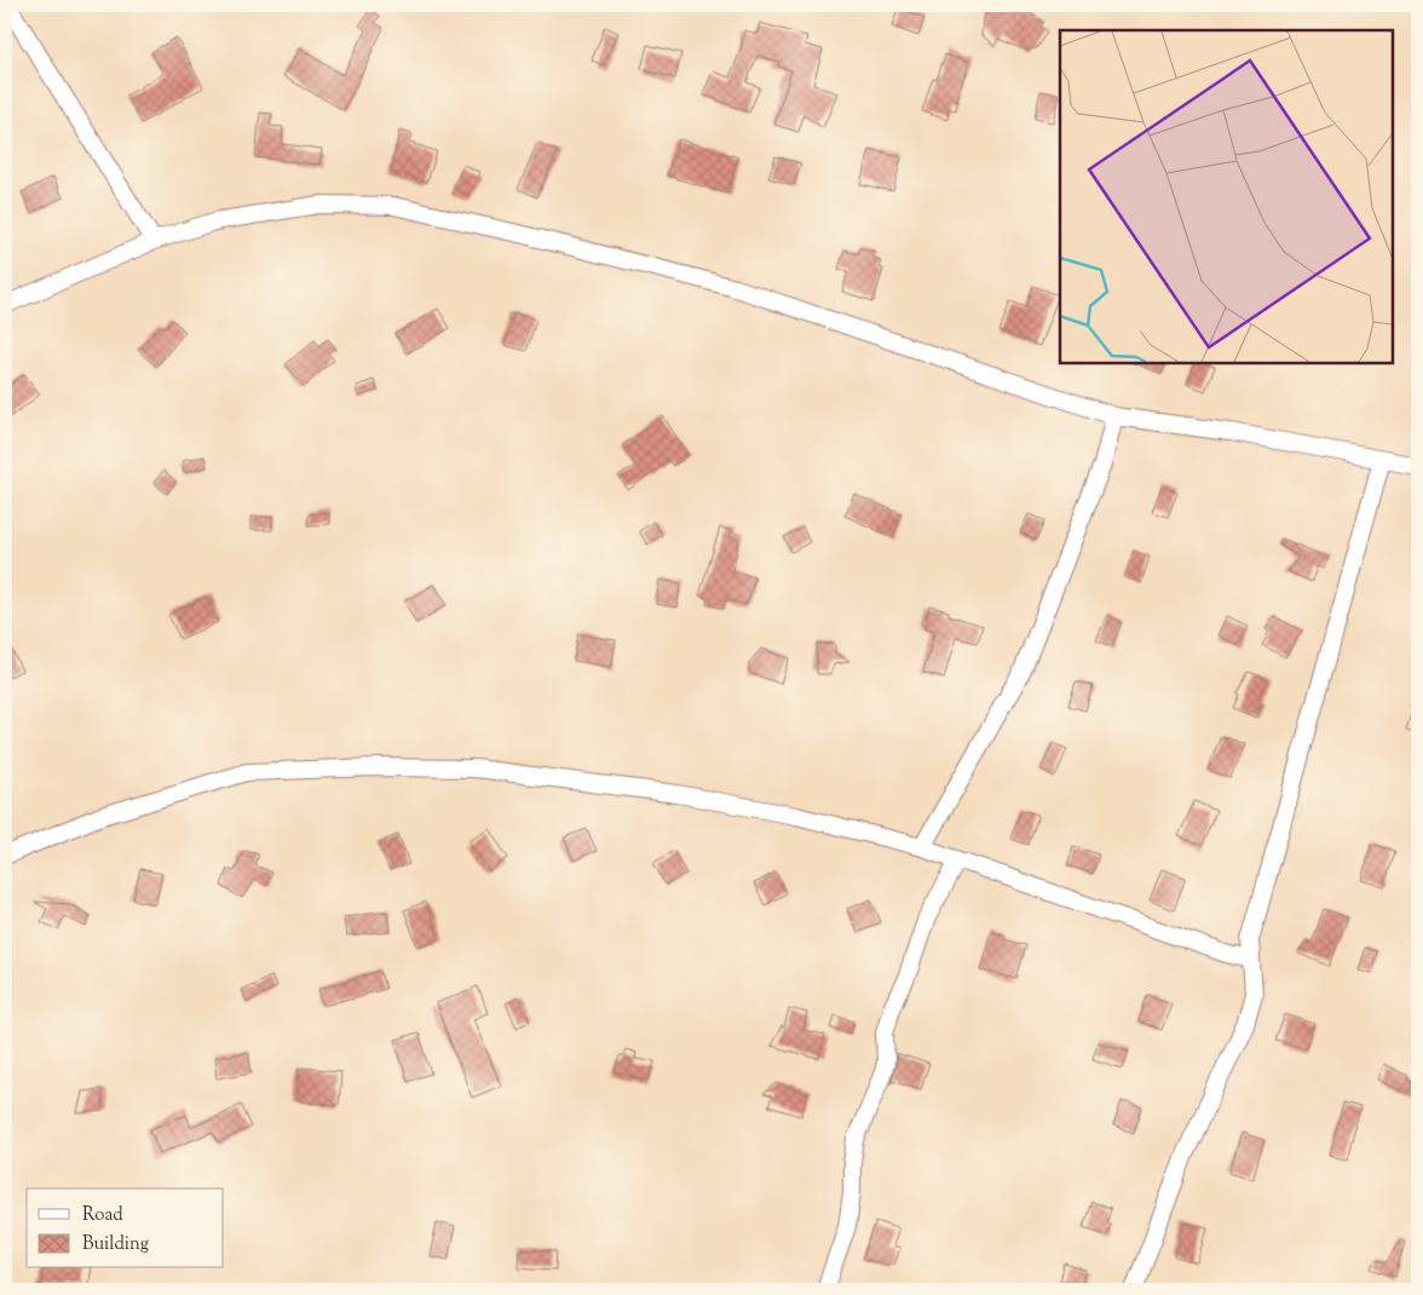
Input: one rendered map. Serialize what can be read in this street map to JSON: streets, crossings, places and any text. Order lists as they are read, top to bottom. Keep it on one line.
{"legend":["Road","Building"]}
